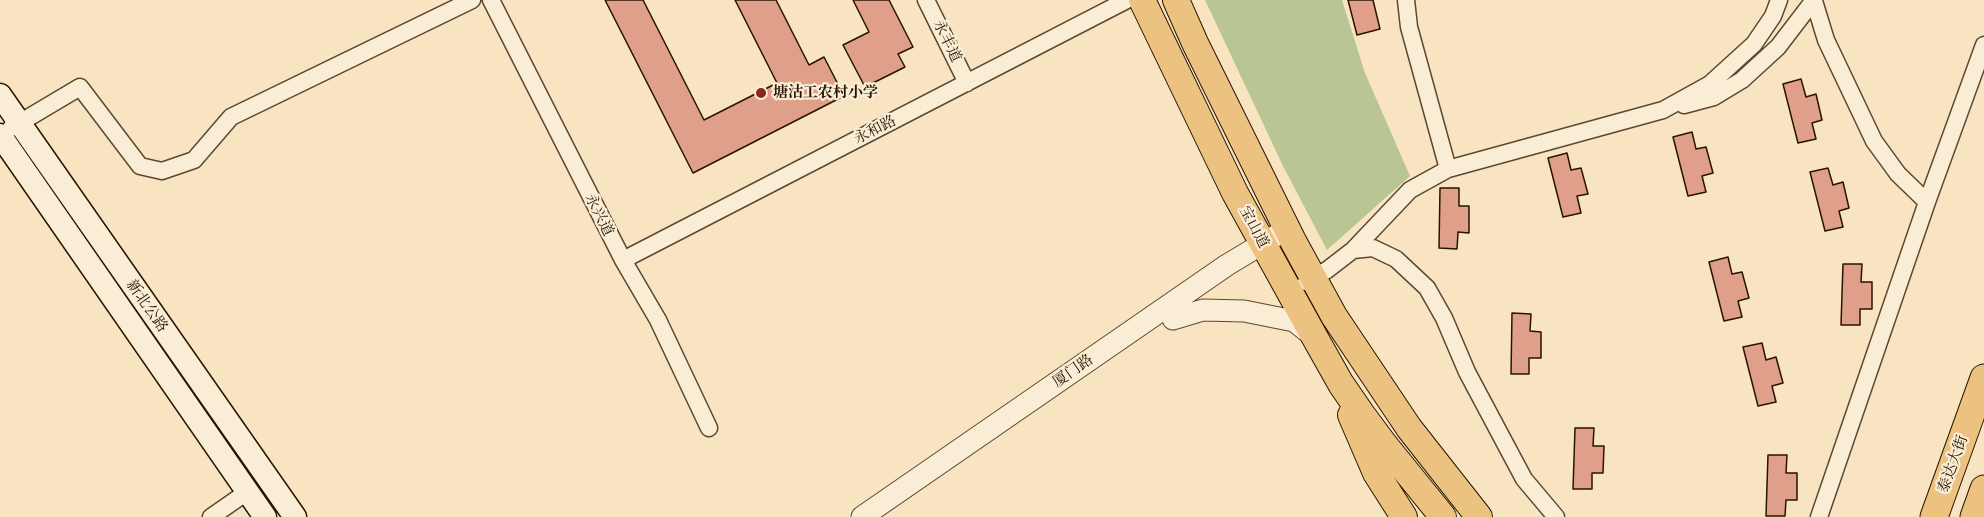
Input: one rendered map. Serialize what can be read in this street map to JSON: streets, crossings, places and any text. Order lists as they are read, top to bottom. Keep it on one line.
{"streets":{"highway":["泰达大街"],"main road":["宝山道","新北公路"],"street":["永丰道","永和路","永兴道","厦门路"]},"crossings":[["永丰道","永和路"],["永和路","永兴道"],["宝山道","厦门路"]],"places":["塘沽工农村小学"]}
